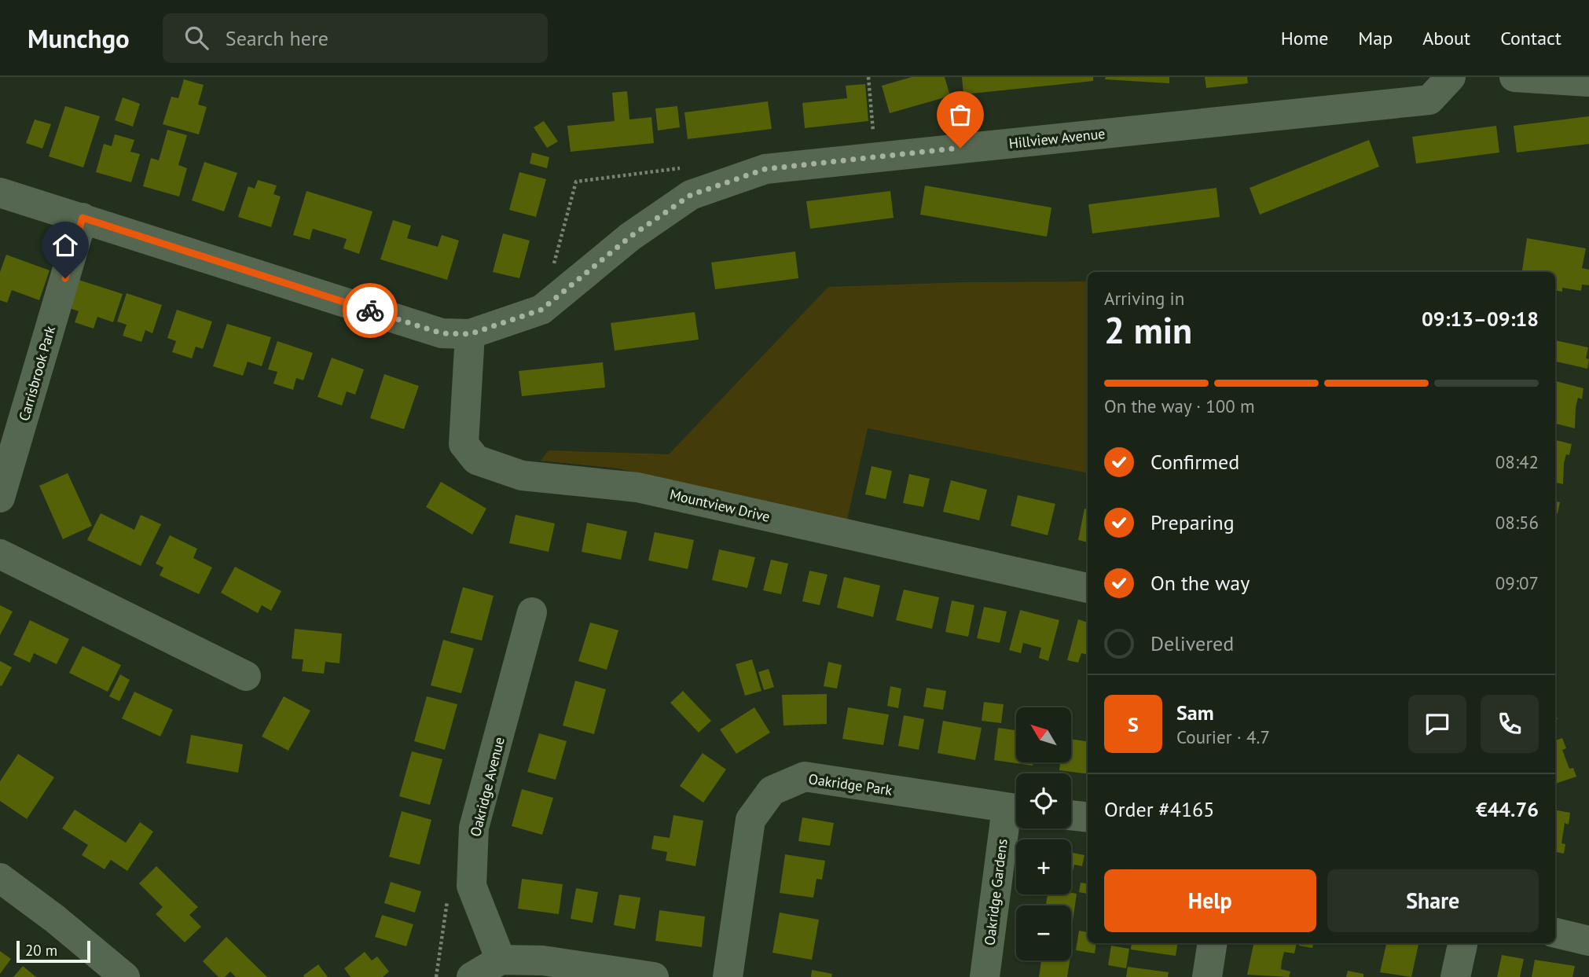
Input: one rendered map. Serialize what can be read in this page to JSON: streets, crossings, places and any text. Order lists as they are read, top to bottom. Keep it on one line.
{"streets":{"street":["Hillview Avenue","Carrisbrook Park","Mountview Drive","Oakridge Park","Oakridge Avenue","Oakridge Gardens"]},"crossings":[["Hillview Avenue","Mountview Drive"],["Oakridge Park","Oakridge Gardens"]],"scale_bar":"20 m","north":"top left","page":{"header":"Munchgo","search":"Search here","nav":["Home","Map","About","Contact"],"heading":["2 min","Arriving in","09:13–09:18"],"panel":["Sam","Courier · 4.7","Order #4165","€44.76"],"bar":"On the way · 100 m","list":[["Confirmed","08:42"],["Preparing","08:56"],["On the way","09:07"],"Delivered"],"round":"S","map_buttons":["+","−"],"buttons":["Help","Share"],"scale":"20 m"}}
